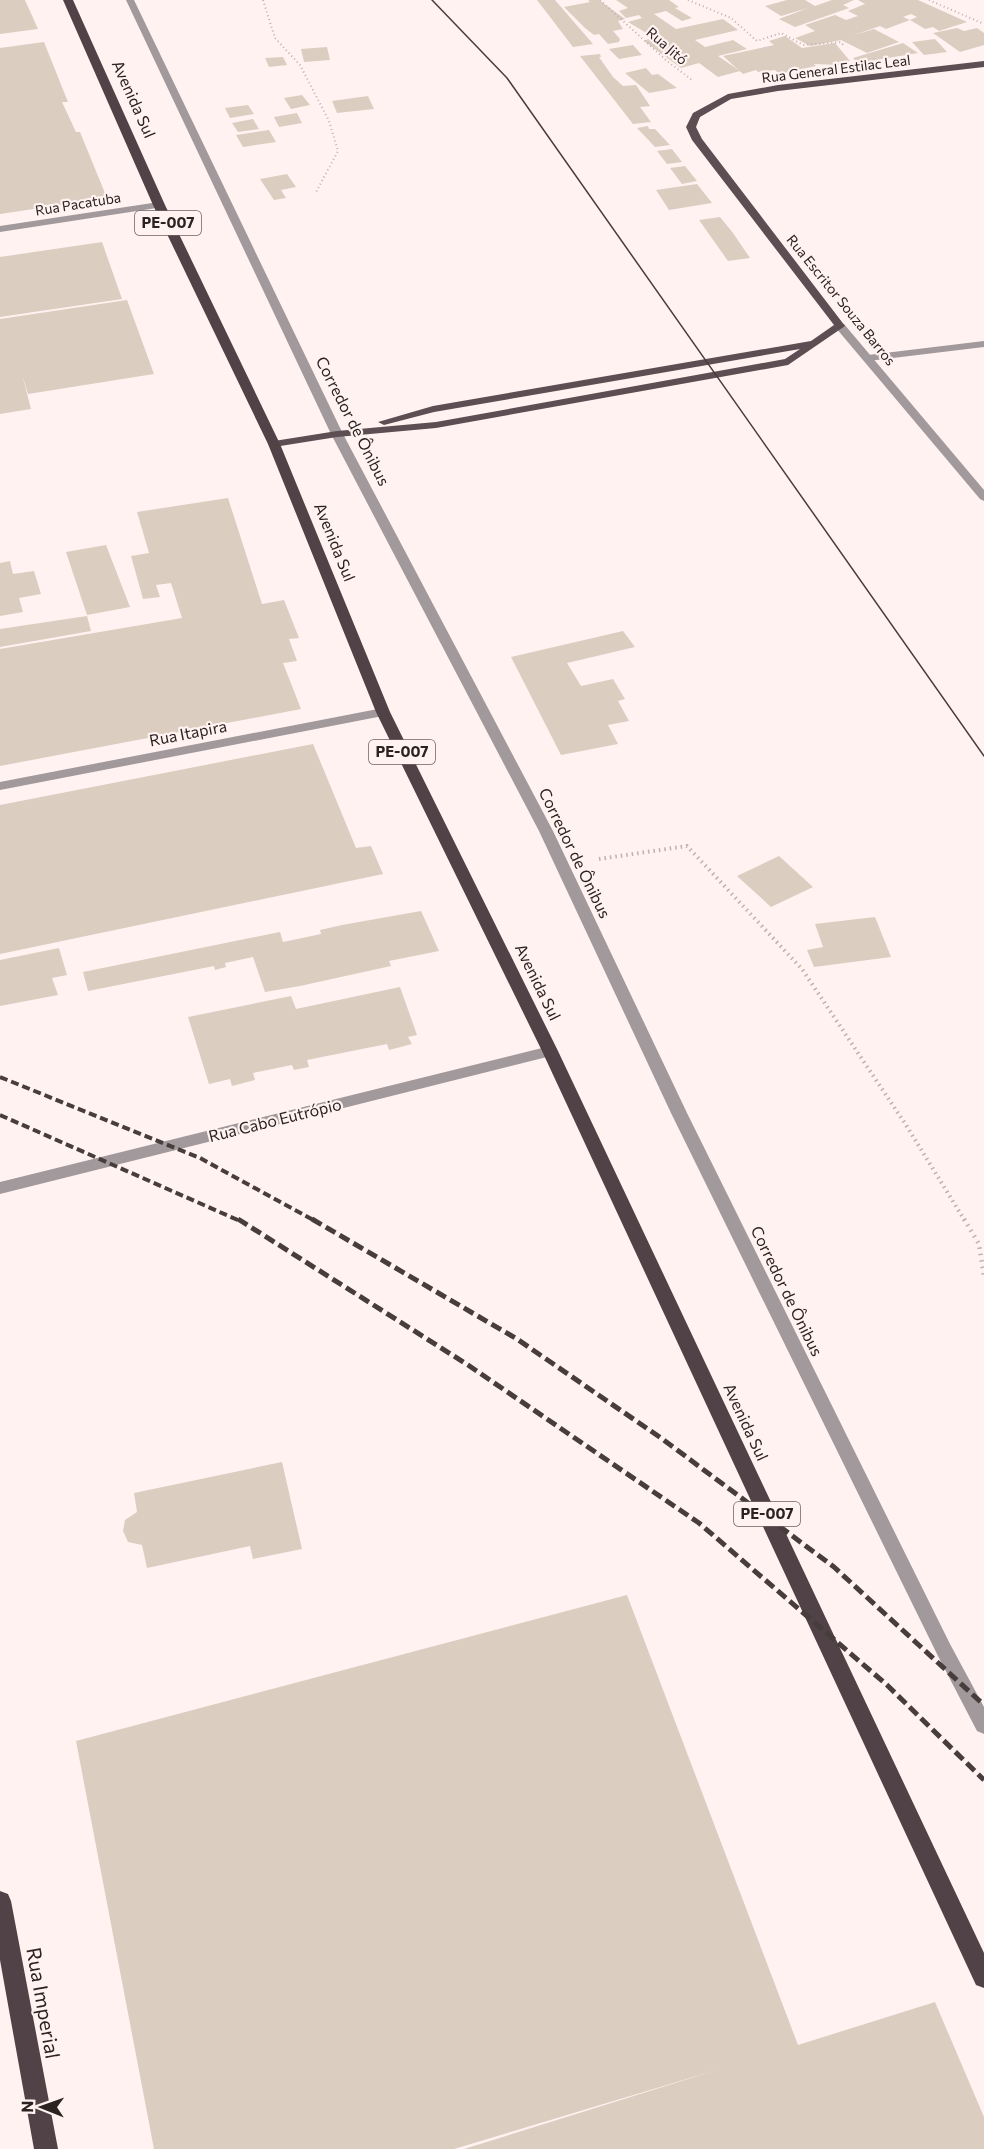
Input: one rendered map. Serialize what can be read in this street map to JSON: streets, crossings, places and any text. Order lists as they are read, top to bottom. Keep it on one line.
{"streets":{"highway":["Avenida Sul","PE-007","Rua Imperial"],"main road":["Rua General Estilac Leal","Rua Escritor Souza Barros"],"street":["Rua Pacatuba","Corredor de Ônibus","Rua Itapira","Rua Cabo Eutrópio"],"path":["Rua Jitó"]},"crossings":[["Rua Jitó","Rua General Estilac Leal"],["Rua General Estilac Leal","Rua Escritor Souza Barros"],["Avenida Sul","Rua Pacatuba"],["Avenida Sul","Rua Itapira"],["Avenida Sul","Rua Cabo Eutrópio"]],"north":"left"}
